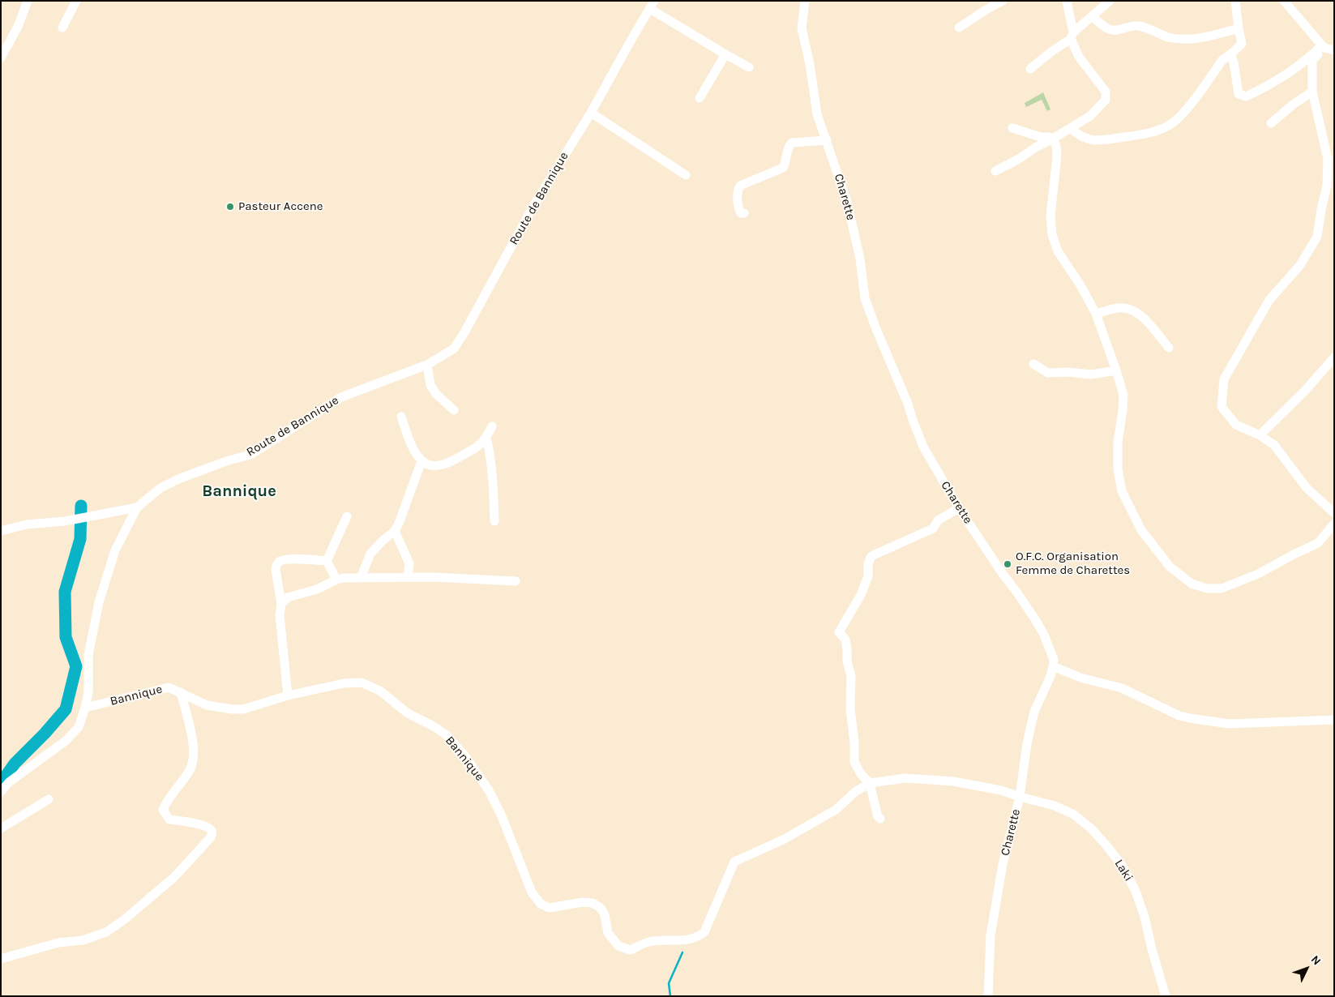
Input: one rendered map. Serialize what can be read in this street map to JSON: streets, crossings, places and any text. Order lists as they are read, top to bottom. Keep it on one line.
{"streets":{"street":["Charette","Route de Bannique","Bannique","Laki"]},"crossings":[["Charette","Laki"],["Route de Bannique","Bannique"],["Bannique","Laki"]],"districts":["Bannique"],"places":["Pasteur Accene","O.F.C. Organisation Femme de Charettes"],"north":"top right"}
